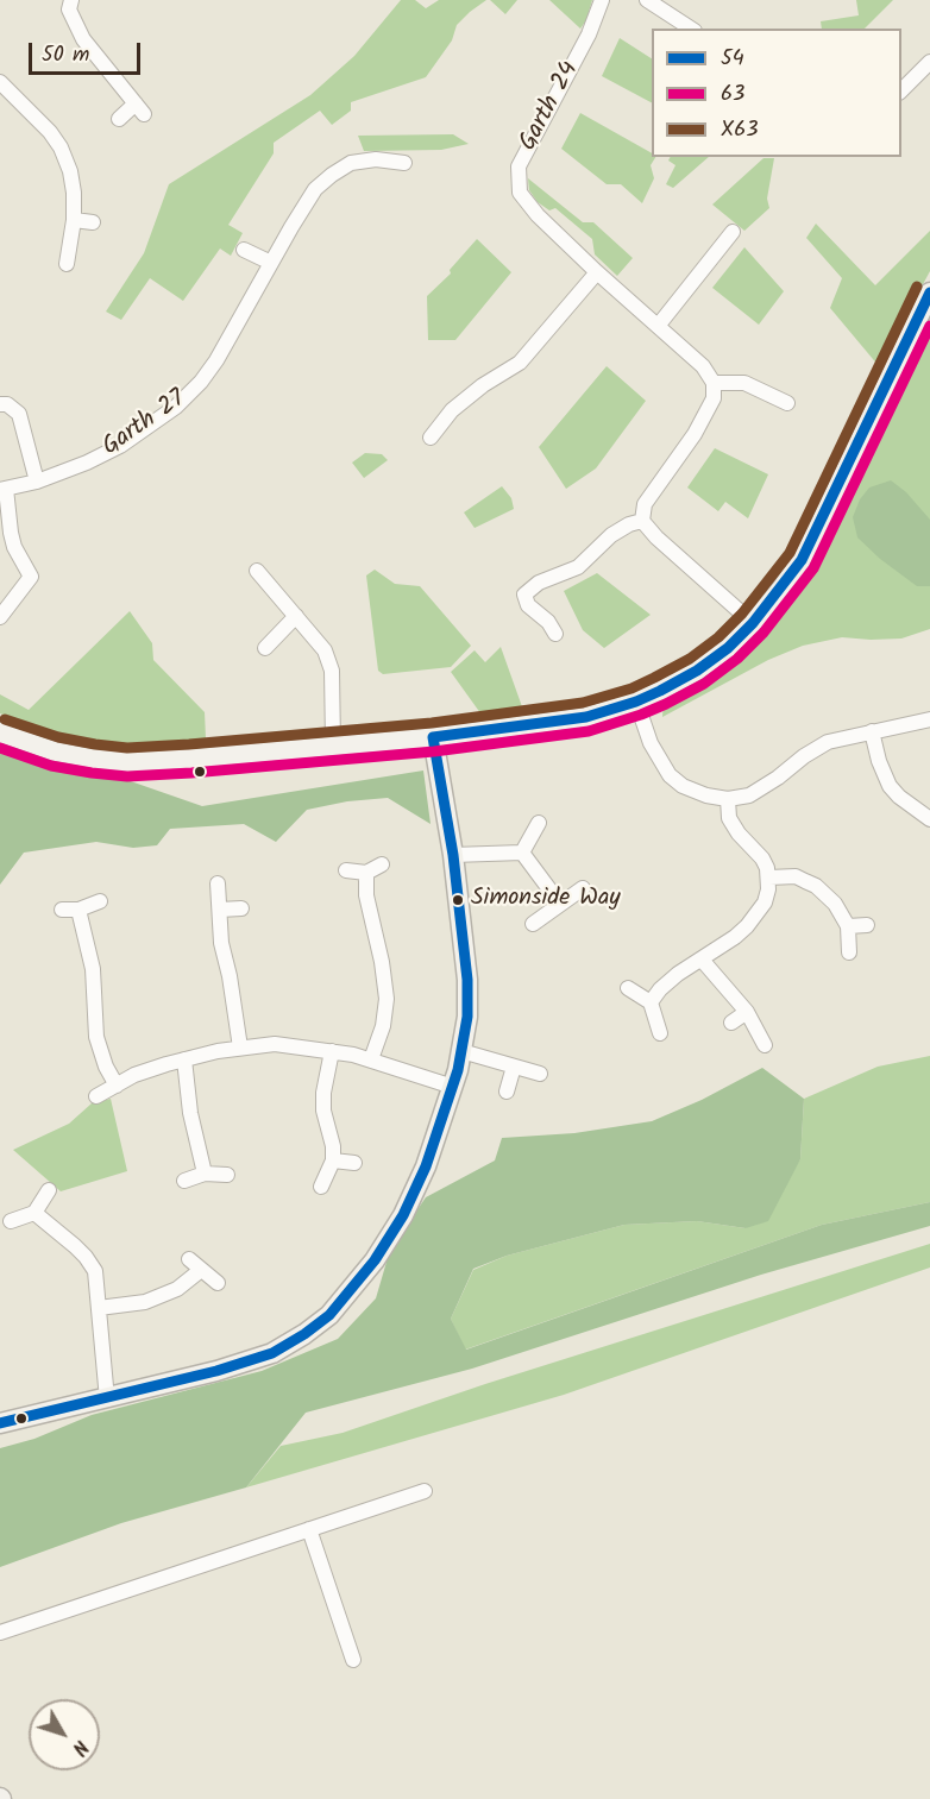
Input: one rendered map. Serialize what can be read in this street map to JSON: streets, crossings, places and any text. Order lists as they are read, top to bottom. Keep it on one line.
{"streets":{"street":["Garth 24","Garth 27"]},"places":["Simonside Way"],"lines":["transit line X63","transit line 54","transit line 63"],"legend":["54","63","X63"],"scale_bar":"50 m","north":"bottom right"}
